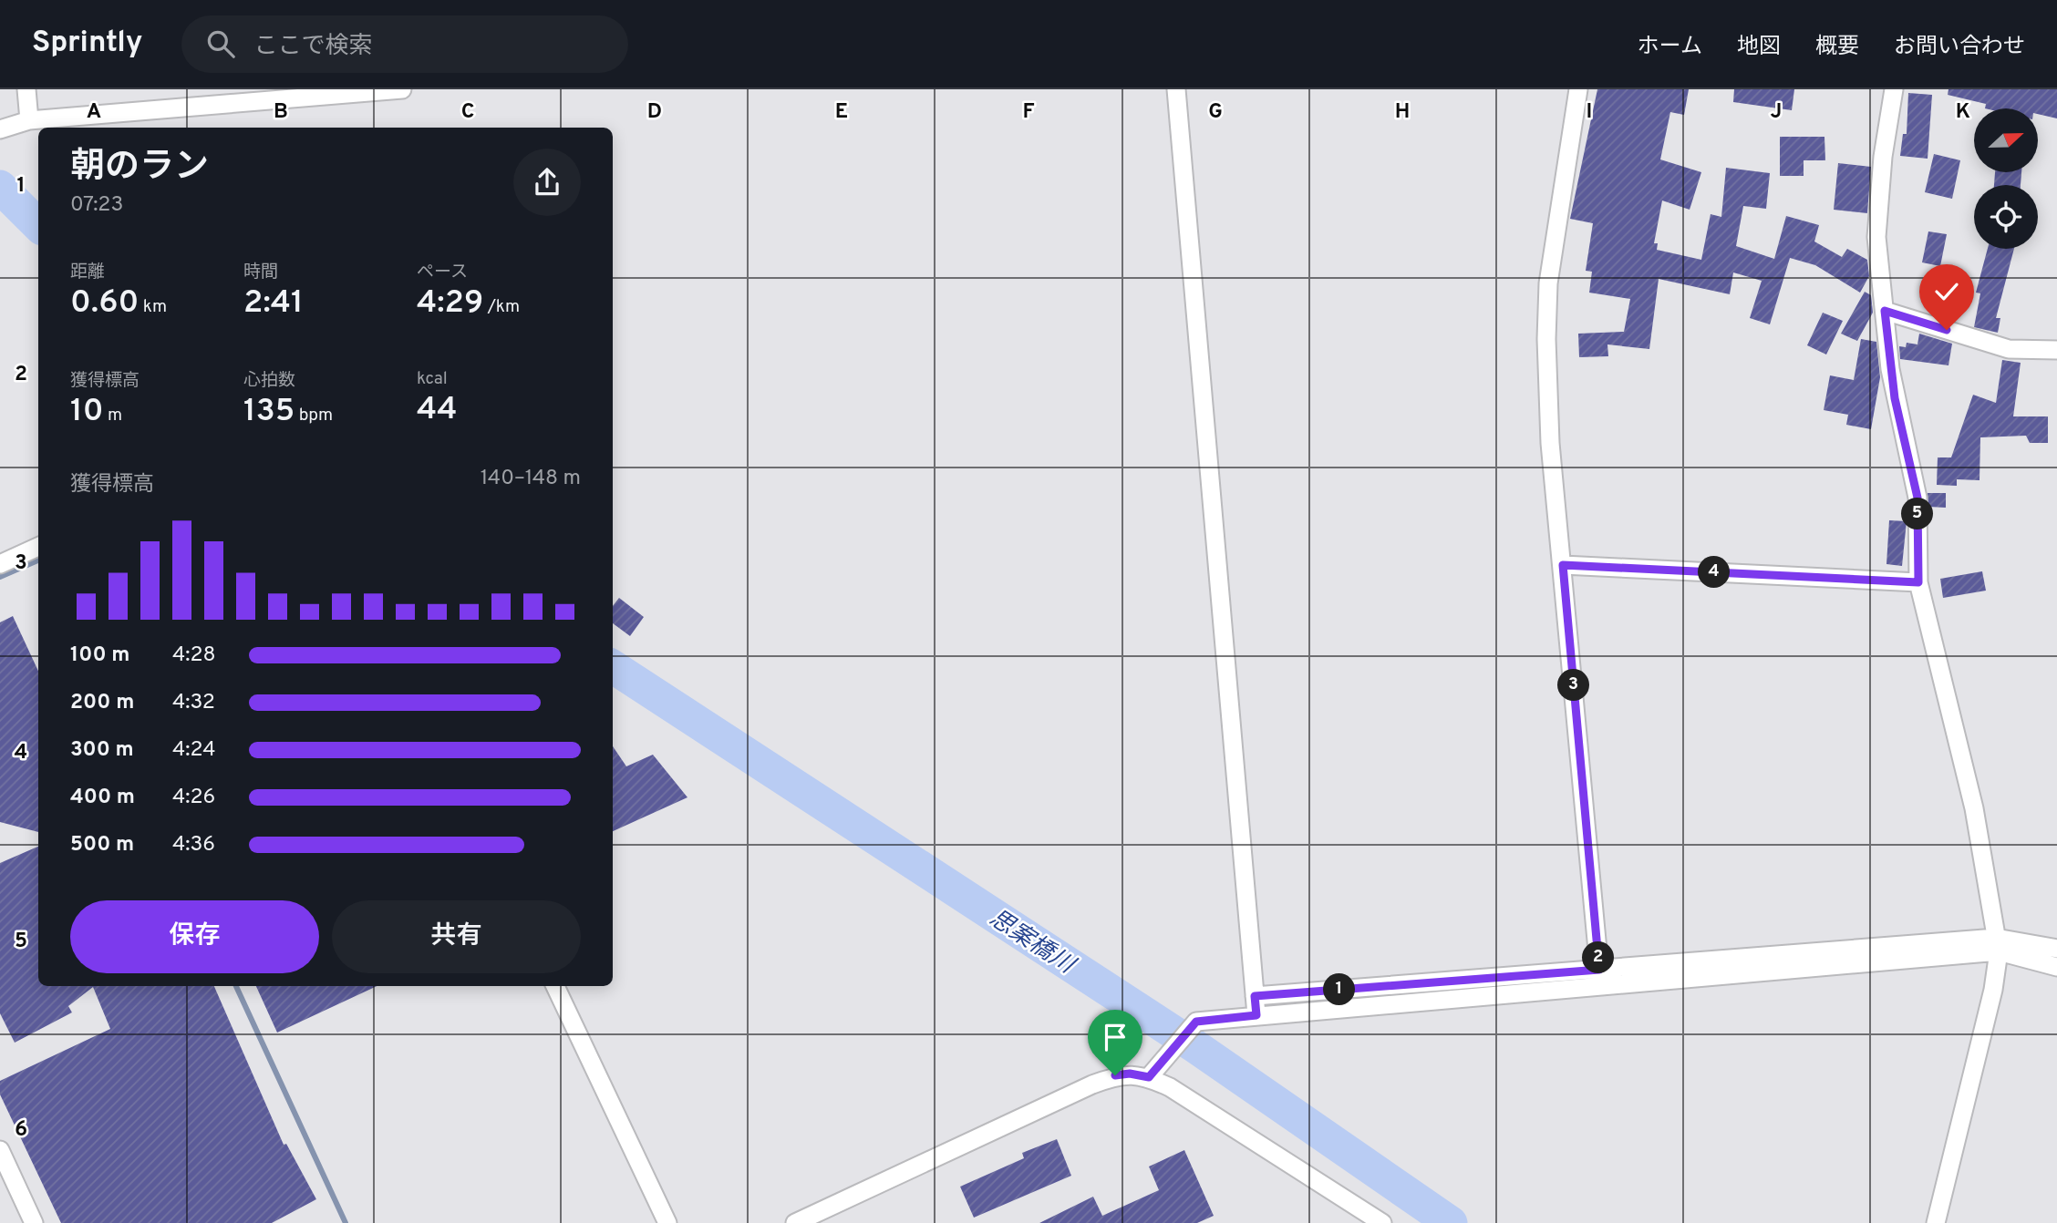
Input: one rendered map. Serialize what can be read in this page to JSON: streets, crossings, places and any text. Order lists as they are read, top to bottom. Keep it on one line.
{"water":["思案橋川"],"north":"right","page":{"header":"Sprintly","search":"ここで検索","nav":["ホーム","地図","概要","お問い合わせ"],"heading":["朝のラン","07:23"],"stats":[["距離","0.60 km"],["時間","2:41"],["ペース","4:29 /km"],["獲得標高","10 m"],["心拍数","135 bpm"],["kcal","44"]],"chart":["獲得標高","140–148 m"],"pins":["5","4","3","2","1"],"list":[{"name":"100 m","note":"4:28"},{"name":"200 m","note":"4:32"},{"name":"300 m","note":"4:24"},{"name":"400 m","note":"4:26"},{"name":"500 m","note":"4:36"}],"buttons":["保存","共有"]},"grid":{"columns":["A","B","C","D","E","F","G","H","I","J","K"],"rows":["1","2","3","4","5","6"]}}
